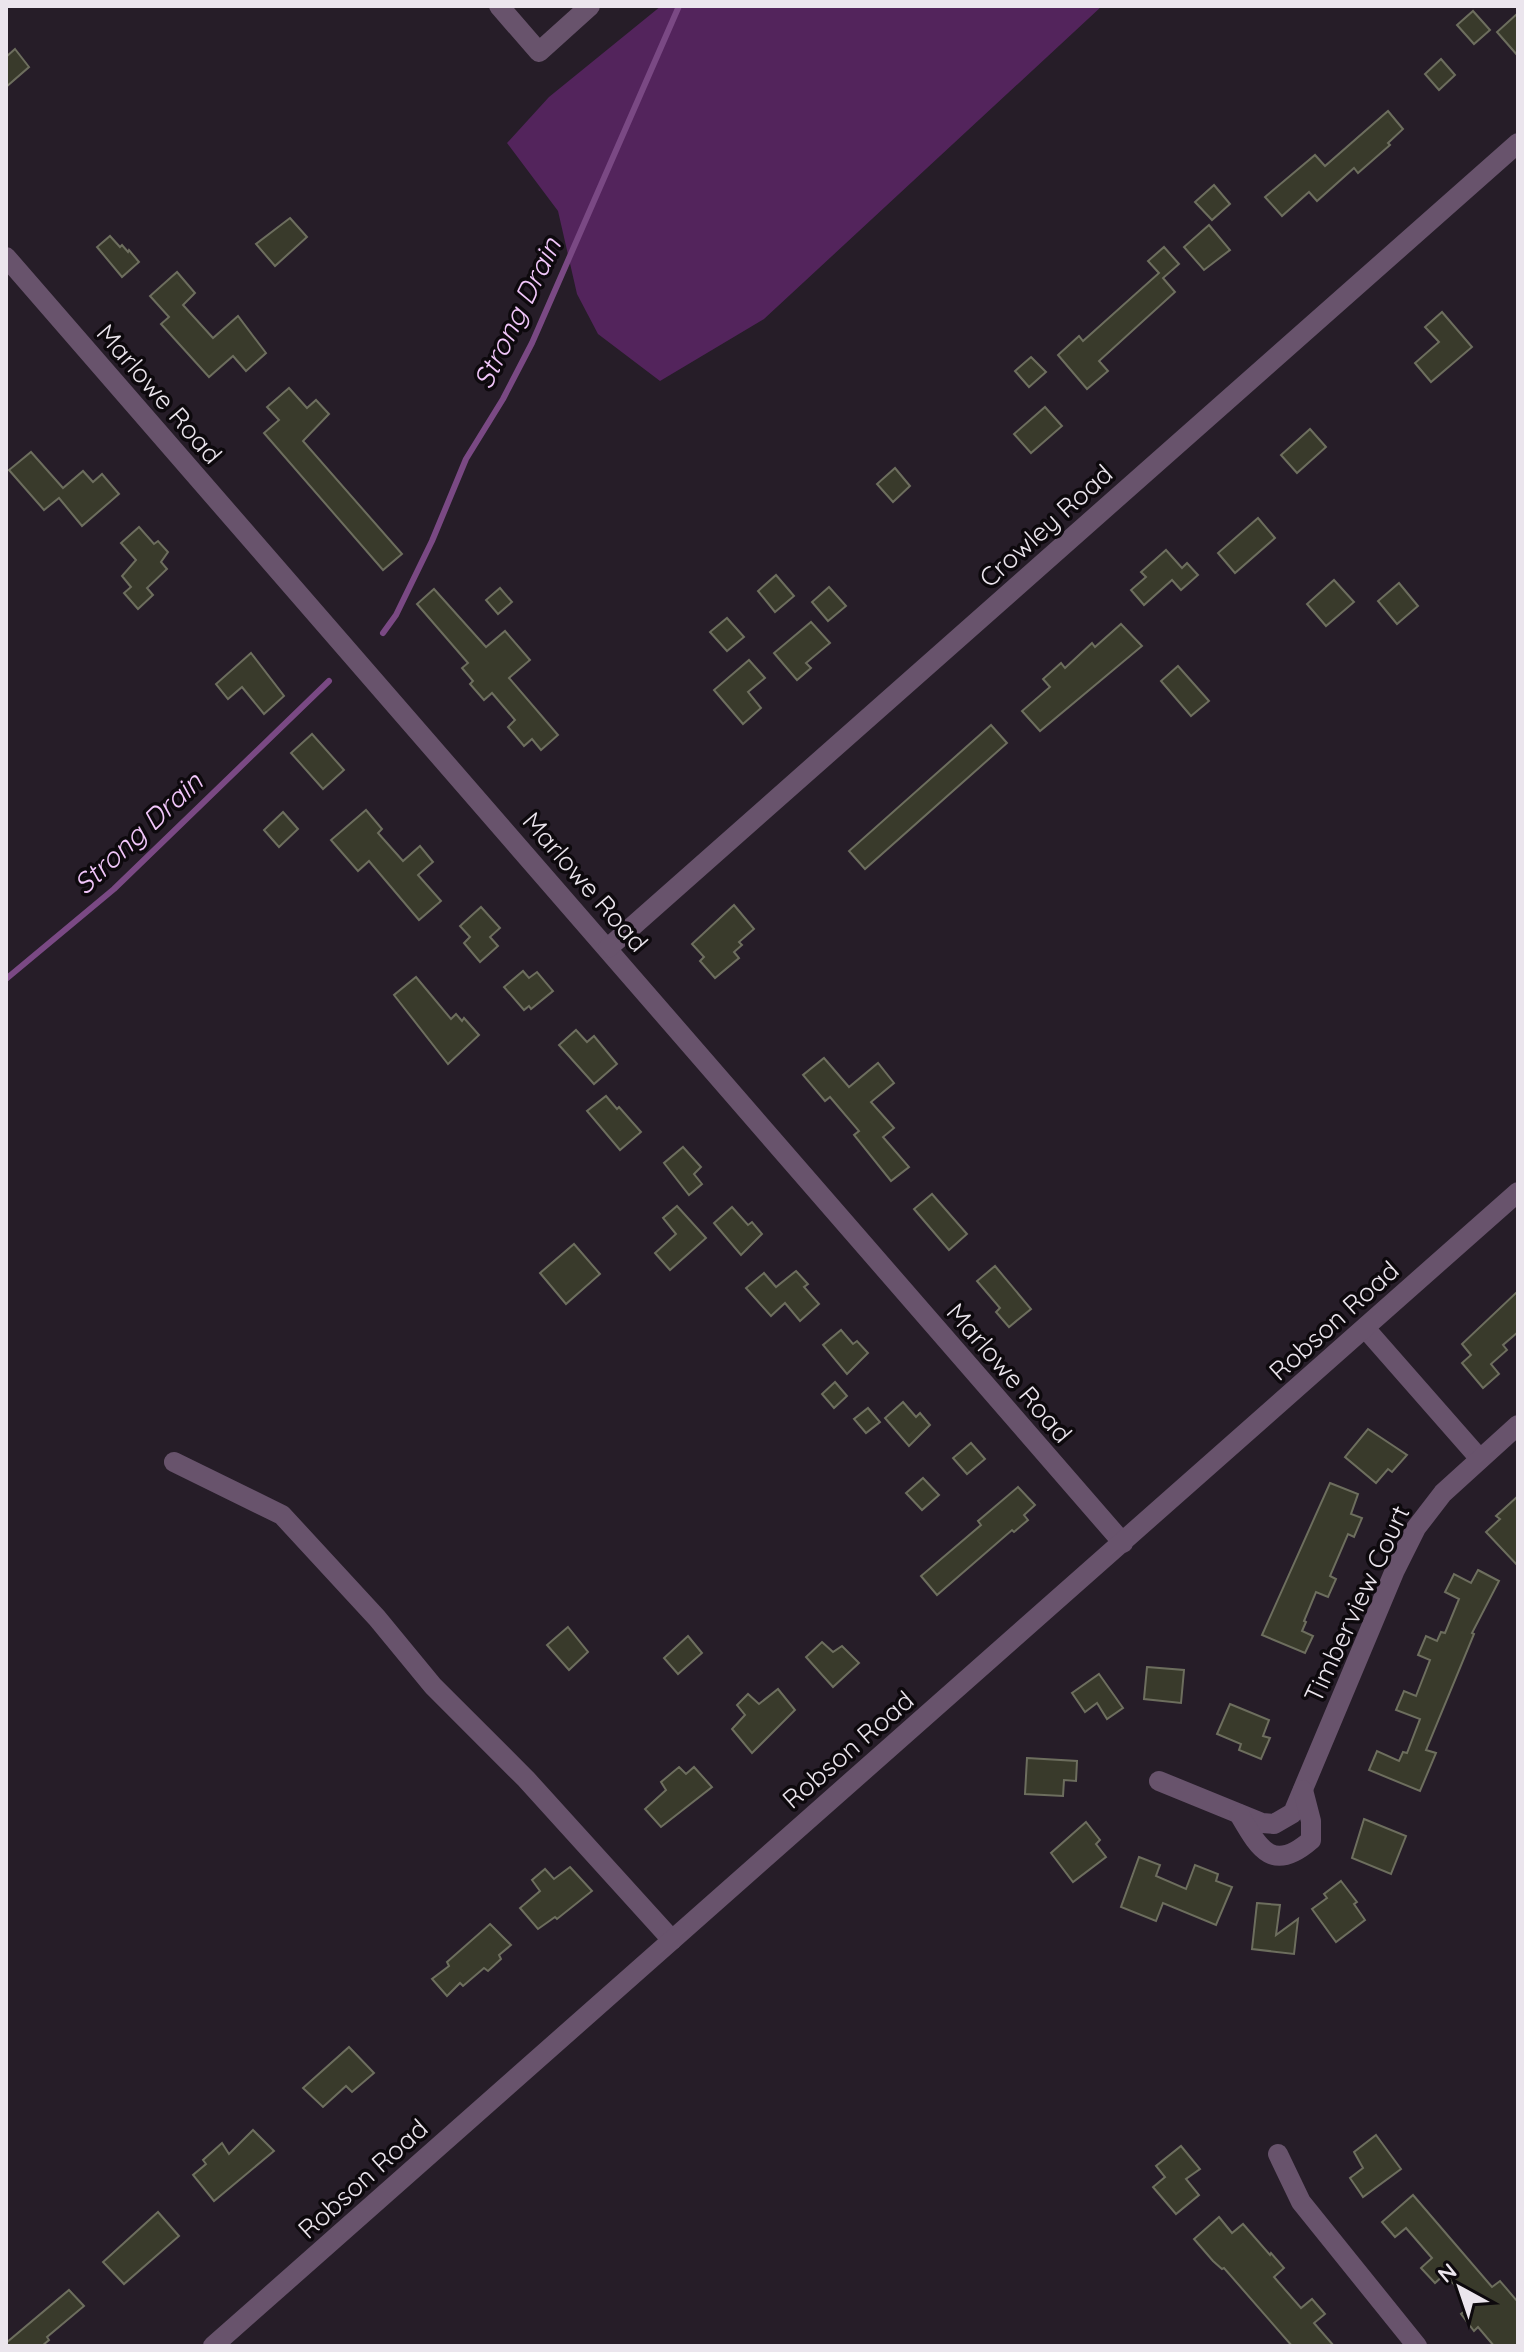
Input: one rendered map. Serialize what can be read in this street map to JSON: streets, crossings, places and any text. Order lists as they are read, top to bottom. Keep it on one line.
{"streets":{"street":["Marlowe Road","Crowley Road","Robson Road","Timberview Court"]},"crossings":[["Marlowe Road","Crowley Road"],["Marlowe Road","Robson Road"]],"water":["Strong Drain"],"north":"top left"}
